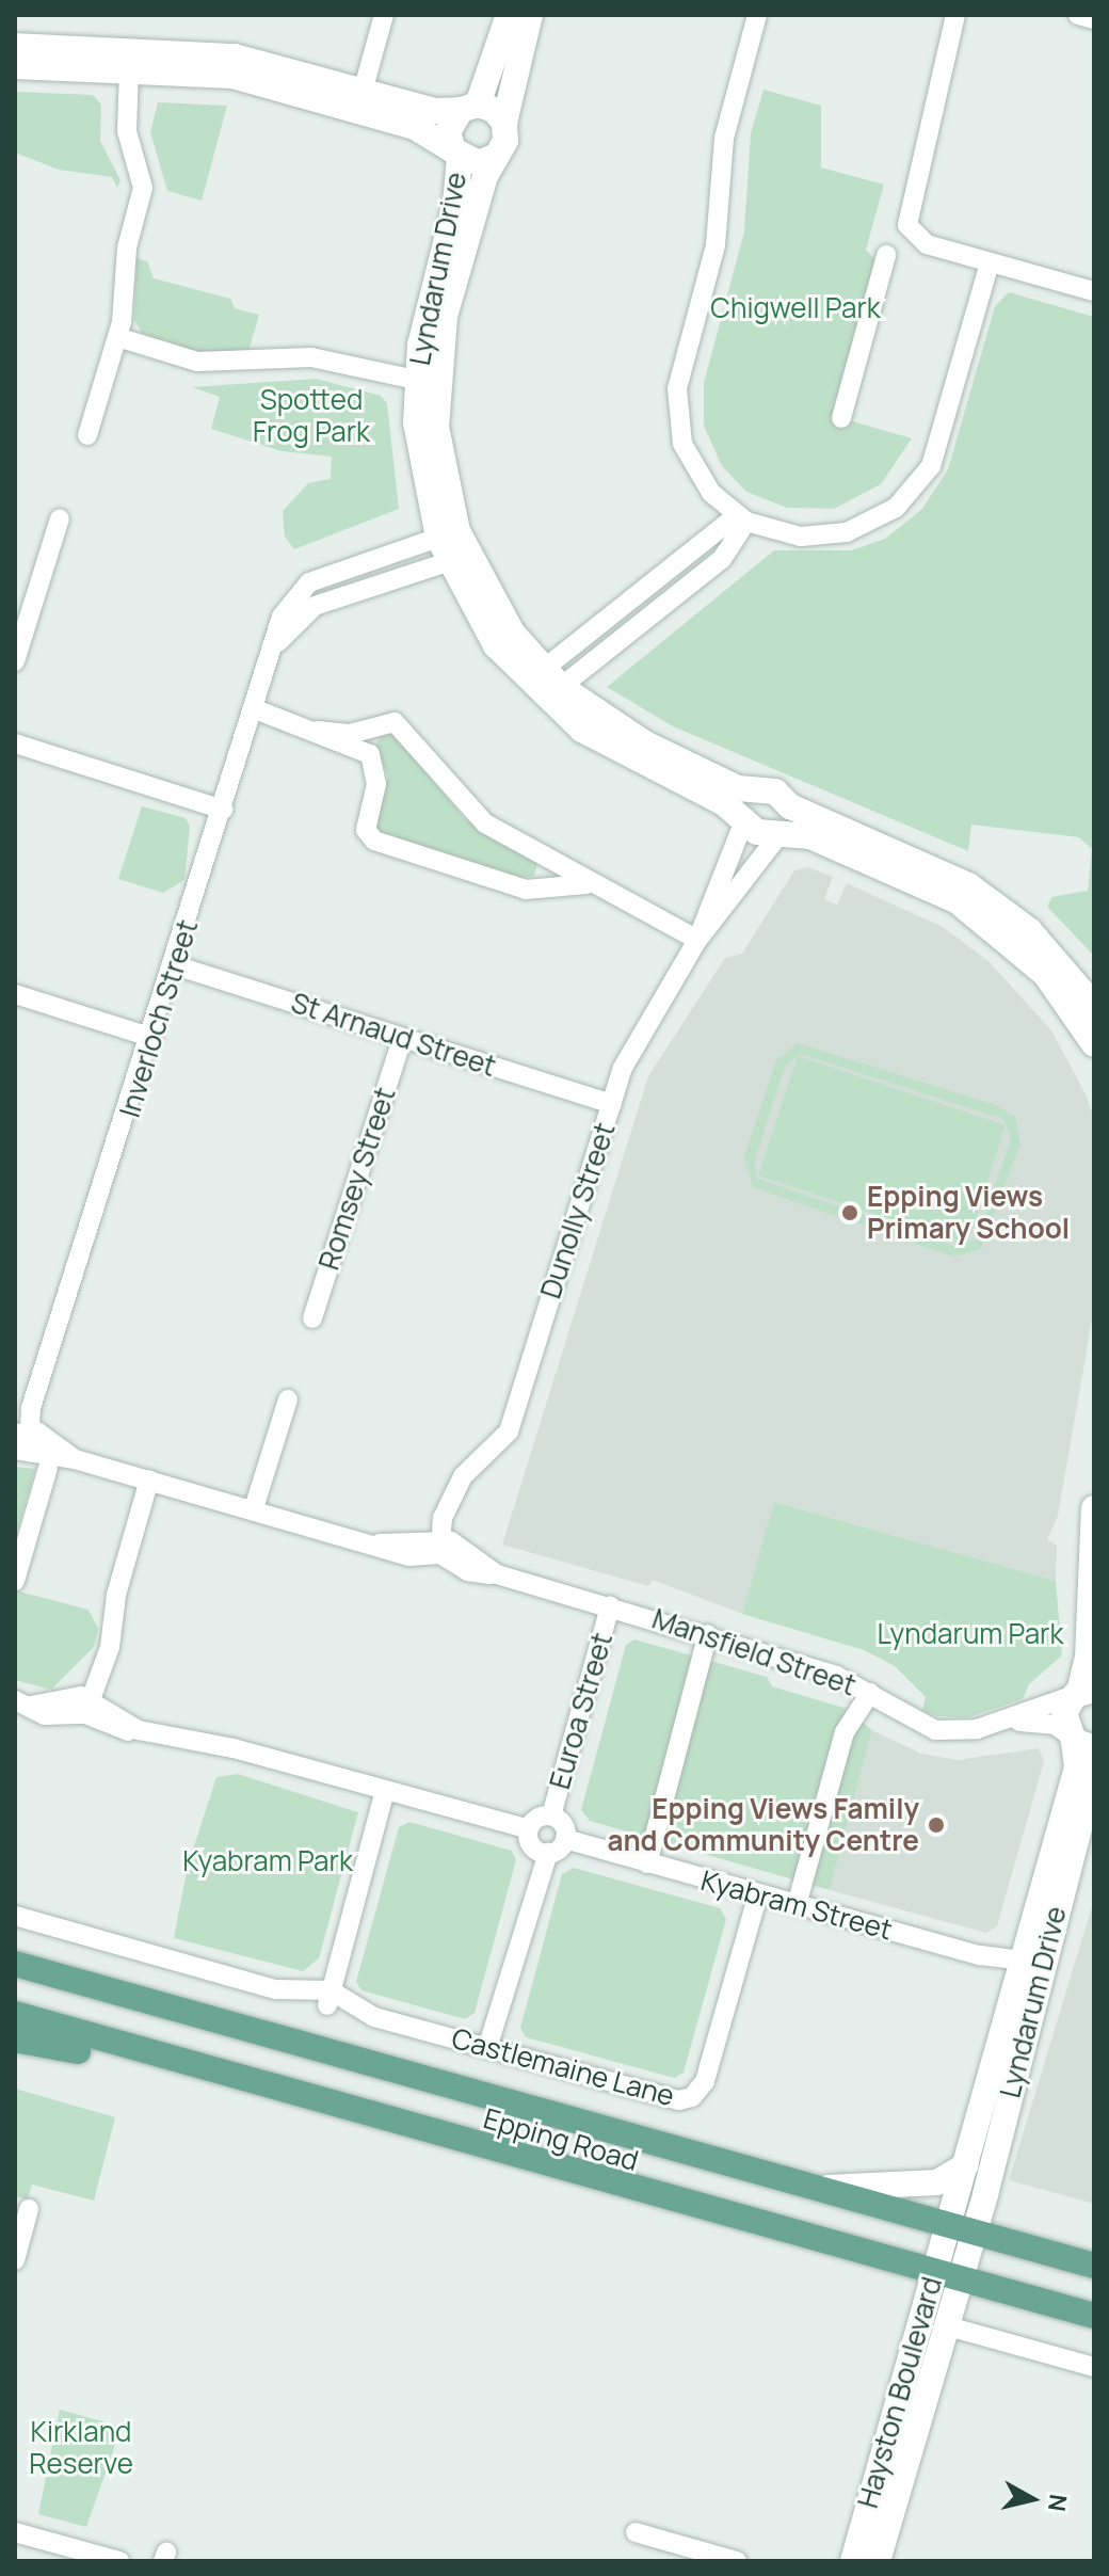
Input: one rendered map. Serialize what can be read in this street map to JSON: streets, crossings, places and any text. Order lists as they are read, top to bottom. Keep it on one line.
{"streets":{"main road":["Epping Road"],"street":["Lyndarum Drive","Inverloch Street","St Arnaud Street","Romsey Street","Dunolly Street","Mansfield Street","Euroa Street","Kyabram Street","Castlemaine Lane","Hayston Boulevard"]},"crossings":[["Lyndarum Drive","Inverloch Street"],["Lyndarum Drive","Dunolly Street"],["Lyndarum Drive","Mansfield Street"],["Lyndarum Drive","Kyabram Street"],["Lyndarum Drive","Epping Road"],["Lyndarum Drive","Hayston Boulevard"],["Inverloch Street","St Arnaud Street"],["Inverloch Street","Mansfield Street"],["St Arnaud Street","Romsey Street"],["St Arnaud Street","Dunolly Street"],["Dunolly Street","Mansfield Street"],["Mansfield Street","Euroa Street"],["Euroa Street","Kyabram Street"],["Kyabram Street","Castlemaine Lane"],["Epping Road","Hayston Boulevard"]],"parks":["Chigwell Park","Spotted Frog Park","Lyndarum Park","Kyabram Park","Kirkland Reserve"],"places":["Epping Views Primary School","Epping Views Family and Community Centre"],"north":"right"}
